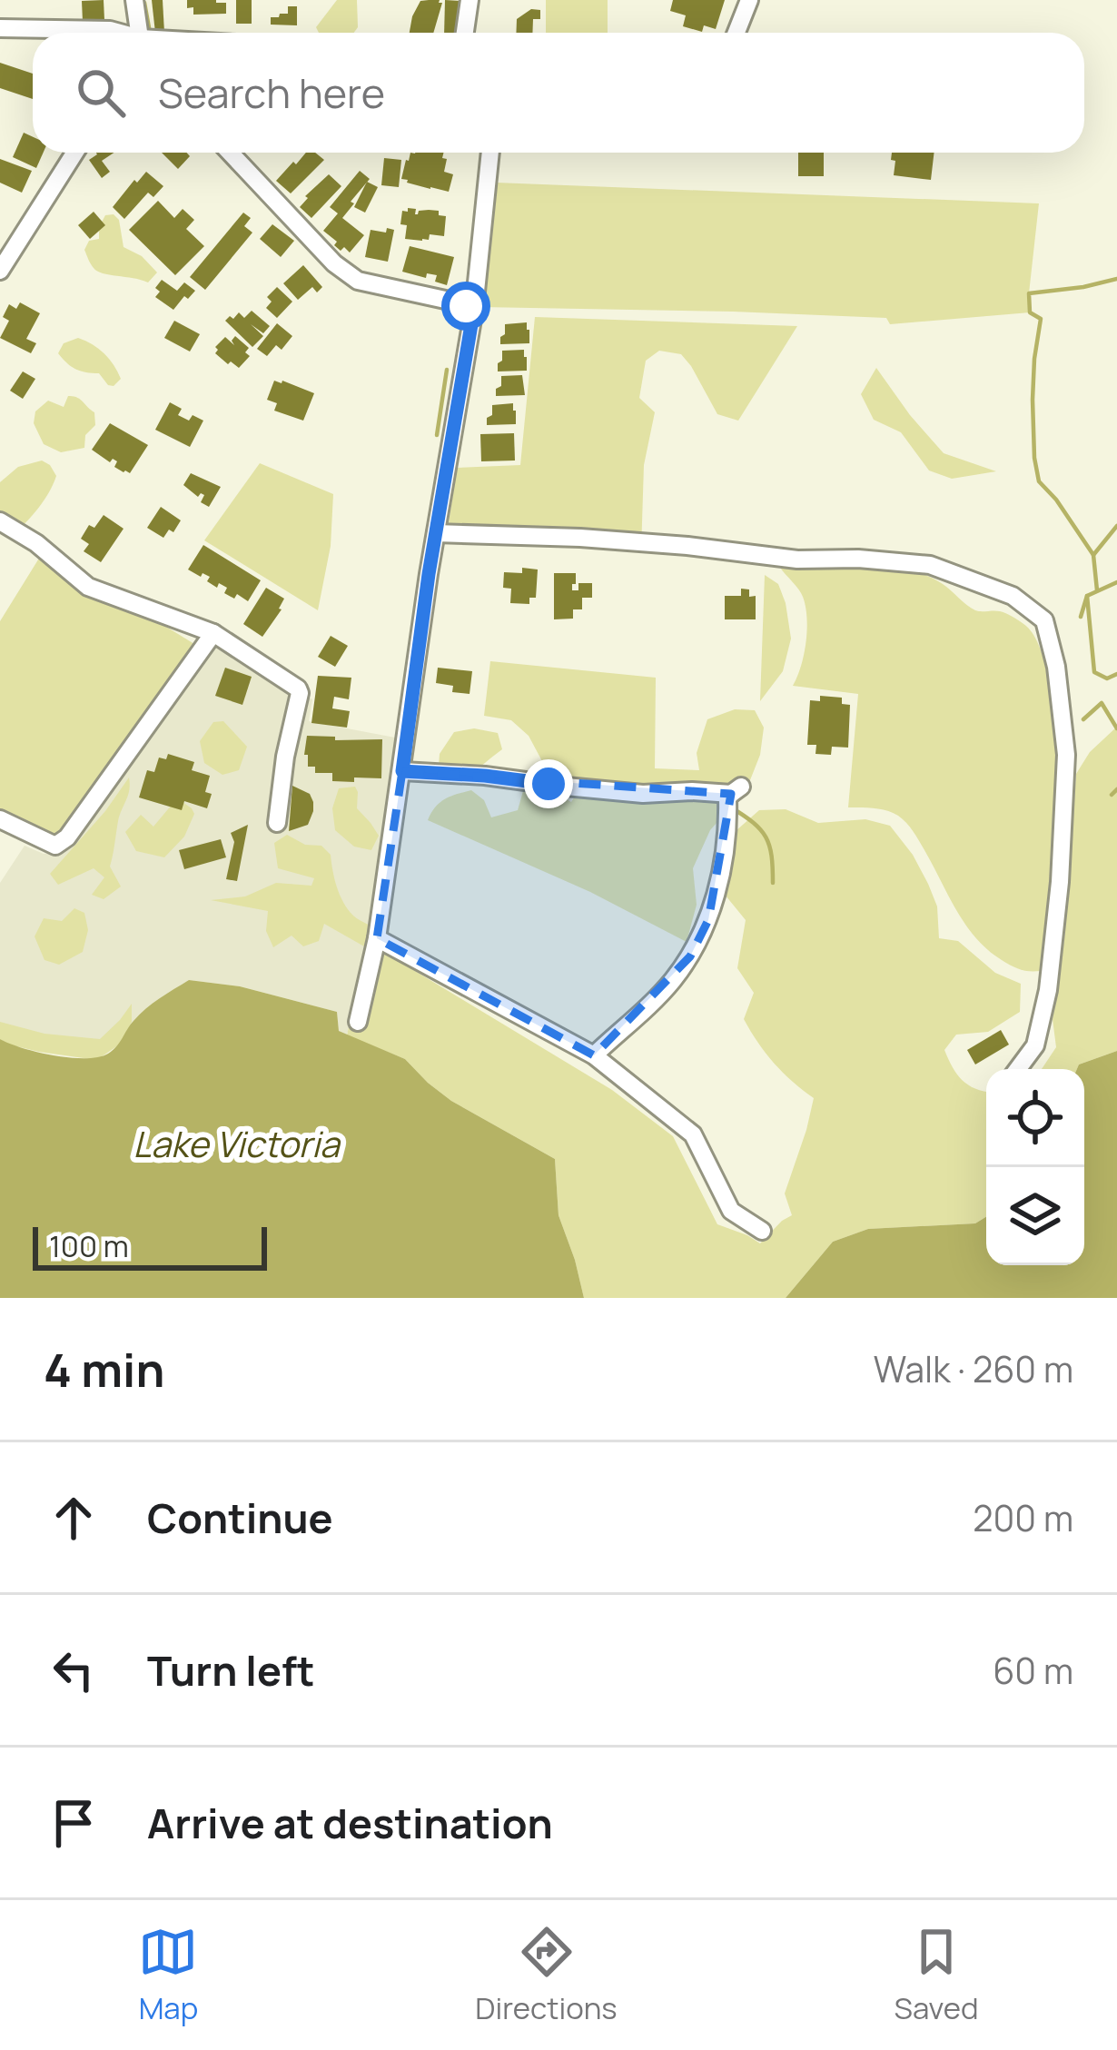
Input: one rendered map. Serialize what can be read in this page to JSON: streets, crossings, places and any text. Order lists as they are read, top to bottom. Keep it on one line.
{"water":["Lake Victoria"],"scale_bar":"100 m","page":{"search":"Search here","scale":"100 m","heading":["4 min","Walk · 260 m"],"list":[["Continue","200 m"],["Turn left","60 m"],"Arrive at destination"],"nav":["Map","Directions","Saved"]}}
